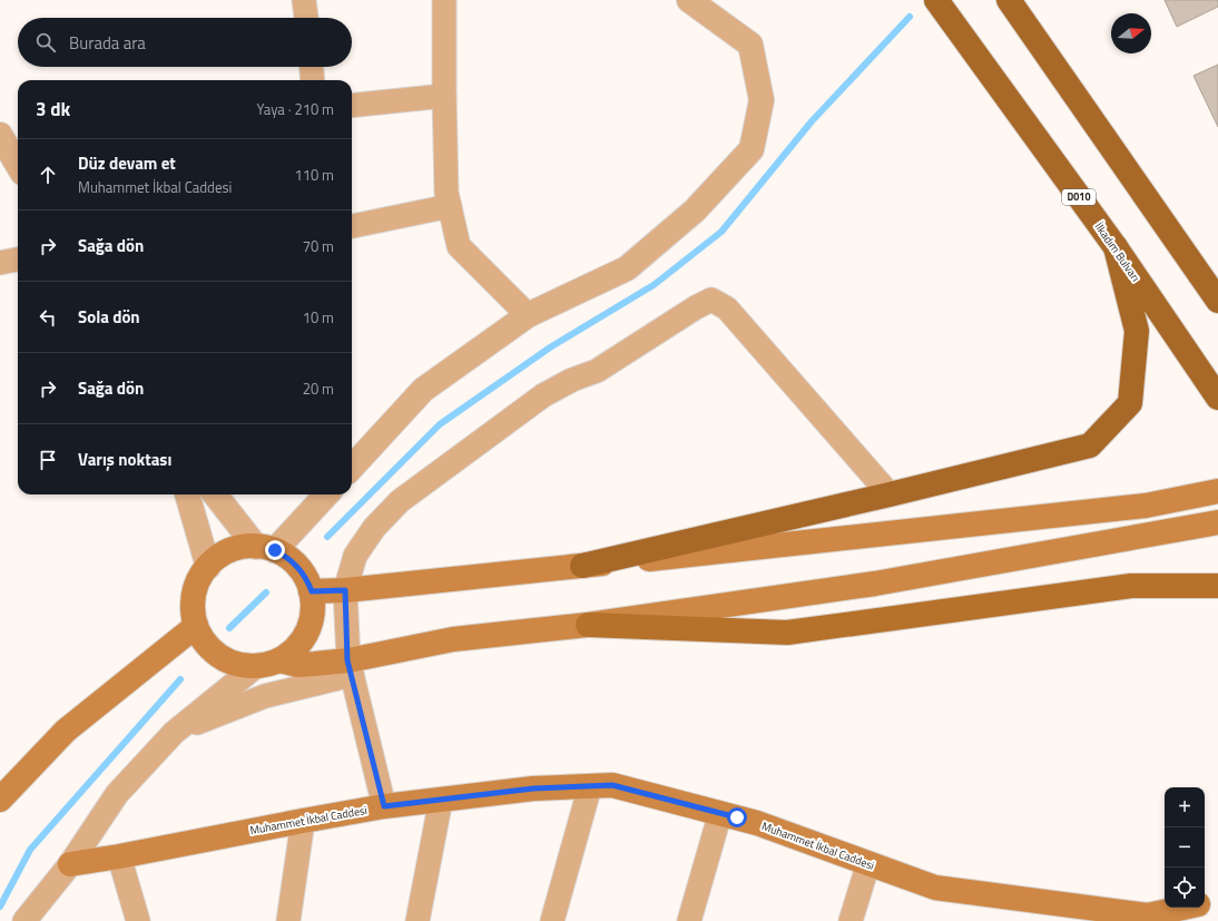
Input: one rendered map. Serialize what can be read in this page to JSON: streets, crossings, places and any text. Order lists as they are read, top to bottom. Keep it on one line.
{"streets":{"highway":["D010","İlkadım Bulvarı"],"main road":["Muhammet İkbal Caddesi"]},"north":"right","page":{"search":"Burada ara","heading":["3 dk","Yaya · 210 m"],"list":[["Düz devam et","Muhammet İkbal Caddesi","110 m"],["Sağa dön","70 m"],["Sola dön","10 m"],["Sağa dön","20 m"],"Varış noktası"],"map_buttons":["+","−"]}}
